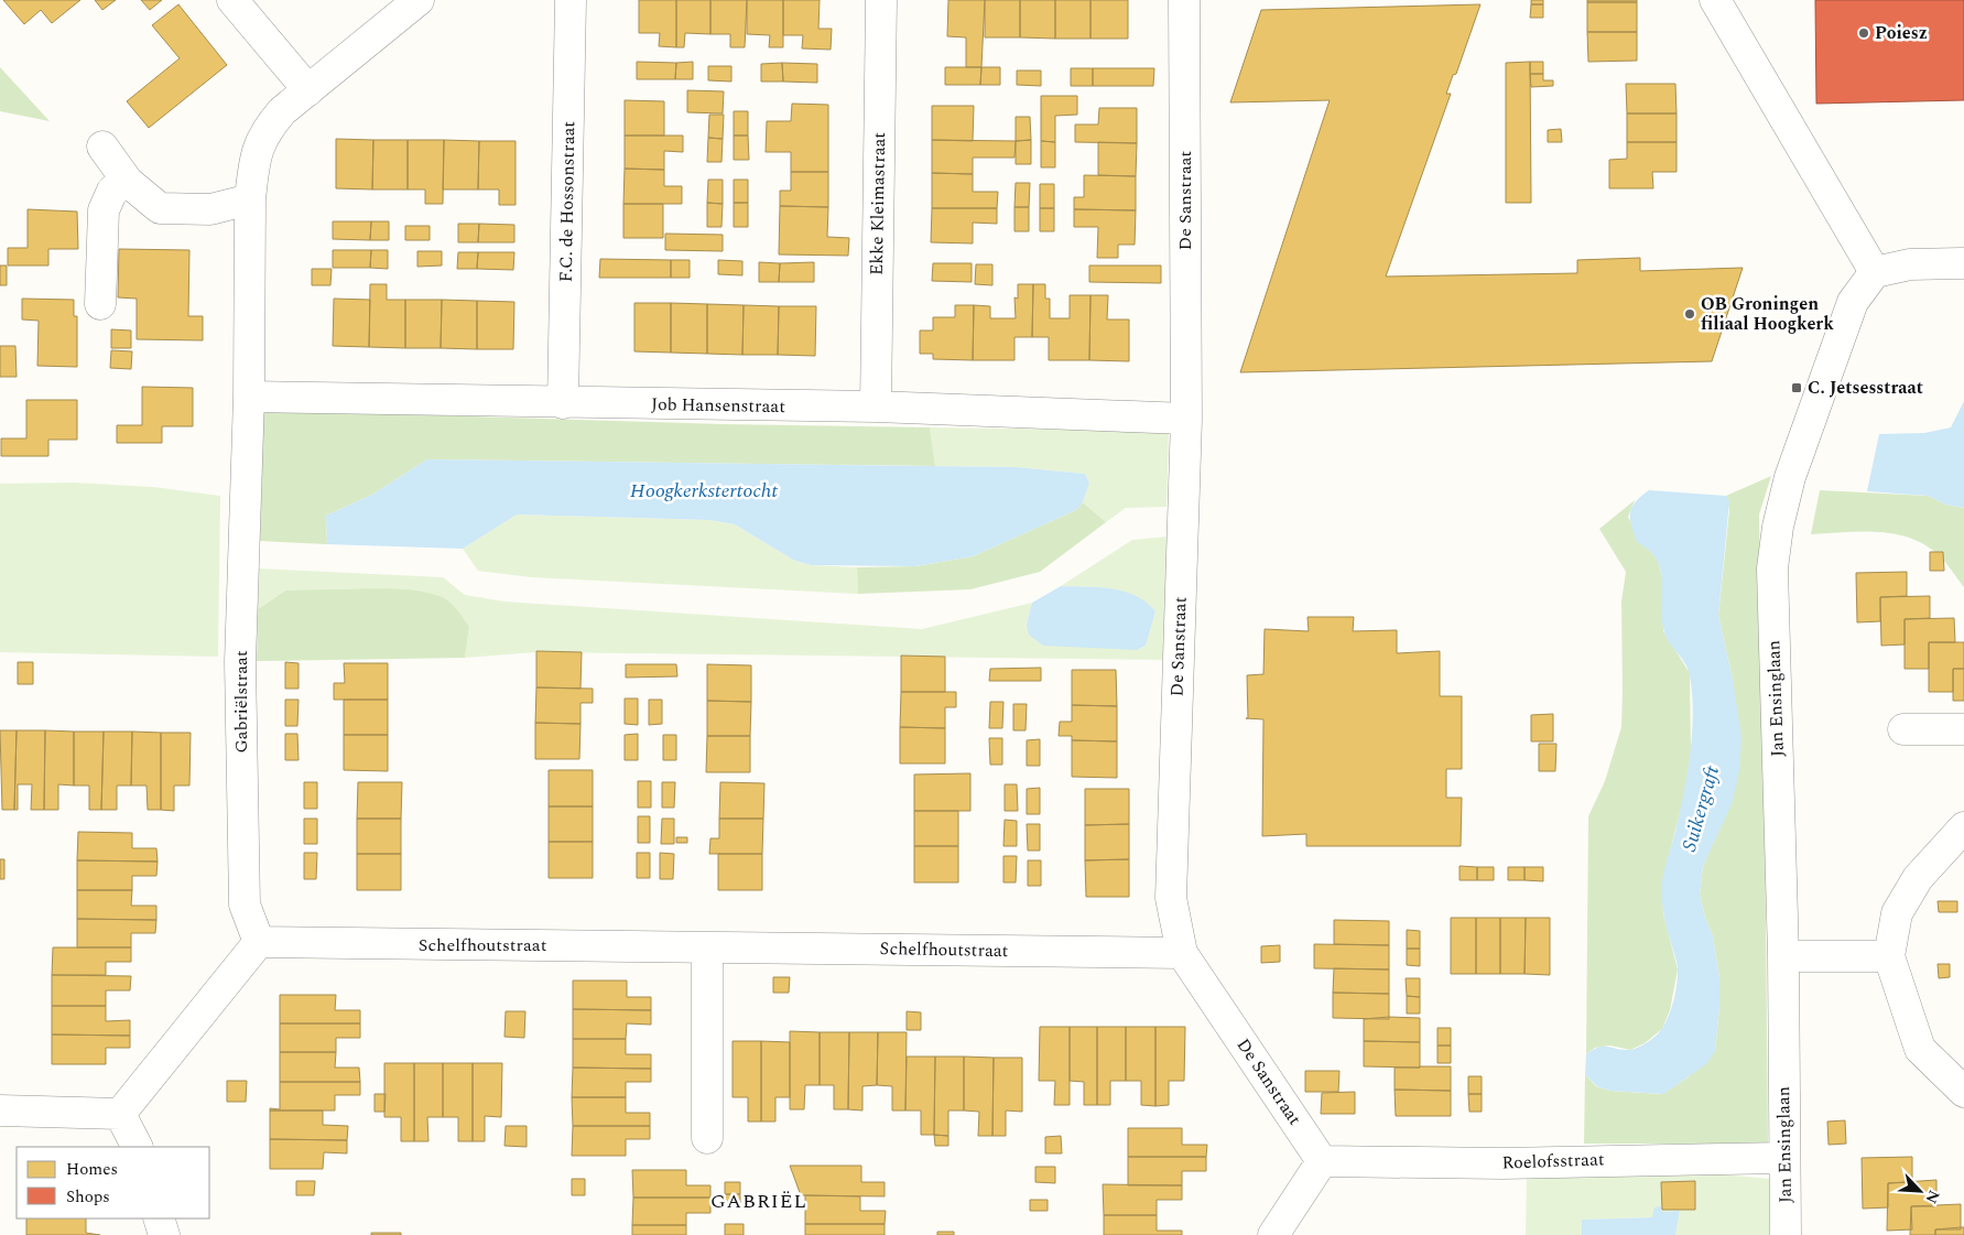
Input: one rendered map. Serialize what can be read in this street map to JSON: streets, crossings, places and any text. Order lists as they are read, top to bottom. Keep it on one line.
{"streets":{"street":["De Sanstraat","F.C. de Hossonstraat","Ekke Kleimastraat","Job Hansenstraat","Jan Ensinglaan","Gabriëlstraat","Schelfhoutstraat","Roelofsstraat"]},"crossings":[["De Sanstraat","Job Hansenstraat"],["De Sanstraat","Schelfhoutstraat"],["De Sanstraat","Roelofsstraat"],["F.C. de Hossonstraat","Job Hansenstraat"],["Ekke Kleimastraat","Job Hansenstraat"],["Job Hansenstraat","Gabriëlstraat"],["Jan Ensinglaan","Roelofsstraat"],["Gabriëlstraat","Schelfhoutstraat"]],"districts":["GABRIËL"],"water":["Hoogkerkstertocht","Suikergraft"],"places":{"other":["Poiesz","OB Groningen filiaal Hoogkerk"],"transit":["C. Jetsesstraat"]},"legend":["Homes","Shops"],"north":"bottom right"}
